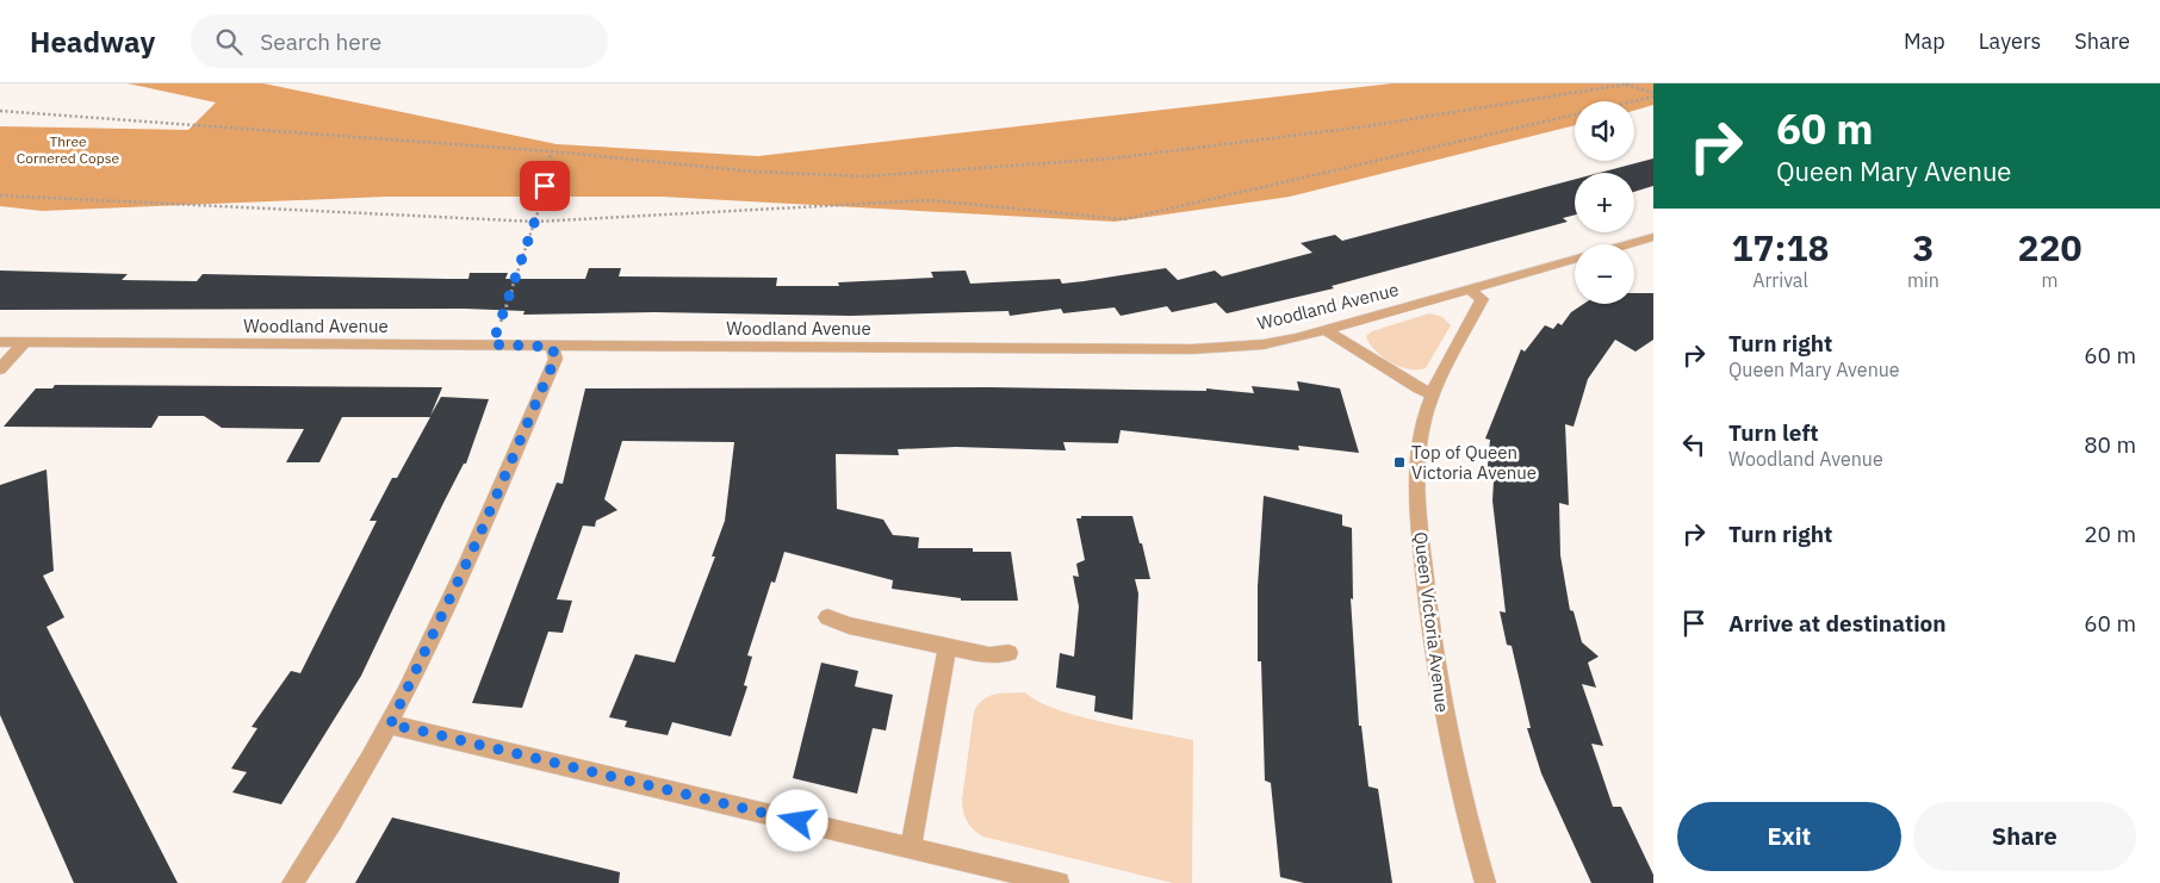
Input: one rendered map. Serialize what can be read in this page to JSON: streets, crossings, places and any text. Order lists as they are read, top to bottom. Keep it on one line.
{"streets":{"street":["Woodland Avenue","Queen Victoria Avenue"]},"crossings":[["Woodland Avenue","Queen Victoria Avenue"]],"parks":["Three Cornered Copse"],"places":{"transit":["Top of Queen Victoria Avenue"]},"page":{"header":"Headway","search":"Search here","nav":["Map","Layers","Share"],"turn":["60 m","Queen Mary Avenue"],"map_buttons":["+","−"],"eta":["17:18","Arrival","3","min","220","m"],"list":[{"name":"Turn right","note":"Queen Mary Avenue","value":"60 m"},{"name":"Turn left","note":"Woodland Avenue","value":"80 m"},{"name":"Turn right","value":"20 m"},{"name":"Arrive at destination","value":"60 m"}],"buttons":["Exit","Share"]}}
